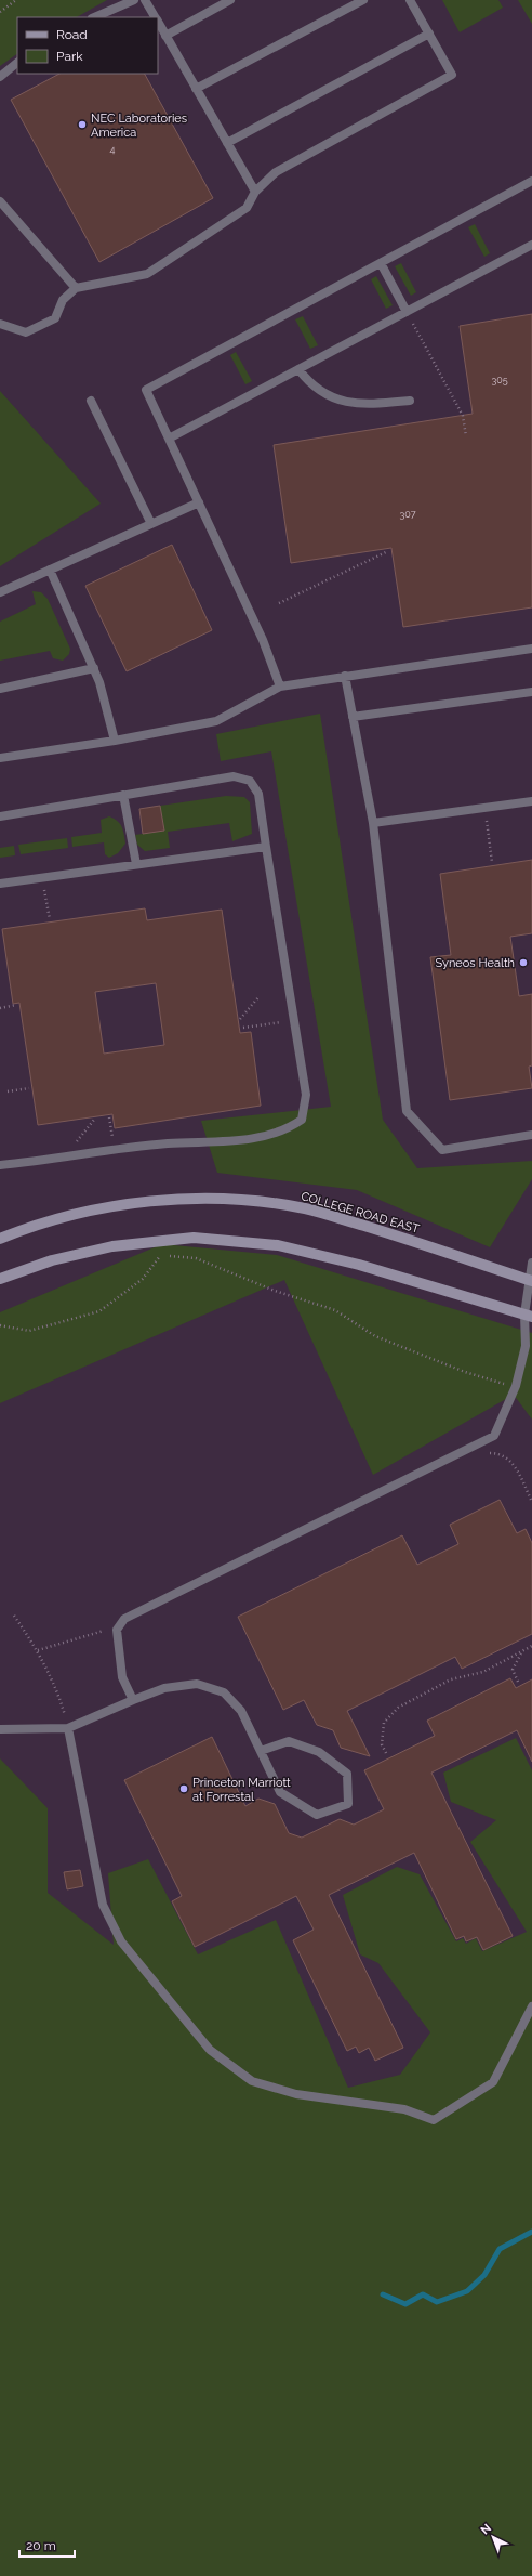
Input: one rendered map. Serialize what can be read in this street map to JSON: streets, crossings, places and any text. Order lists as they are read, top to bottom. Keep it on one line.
{"streets":{"street":["COLLEGE ROAD EAST"]},"places":["NEC Laboratories America","Syneos Health","Princeton Marriott at Forrestal"],"house_numbers":["4","305","307"],"legend":["Road","Park"],"scale_bar":"20 m","north":"top left"}
